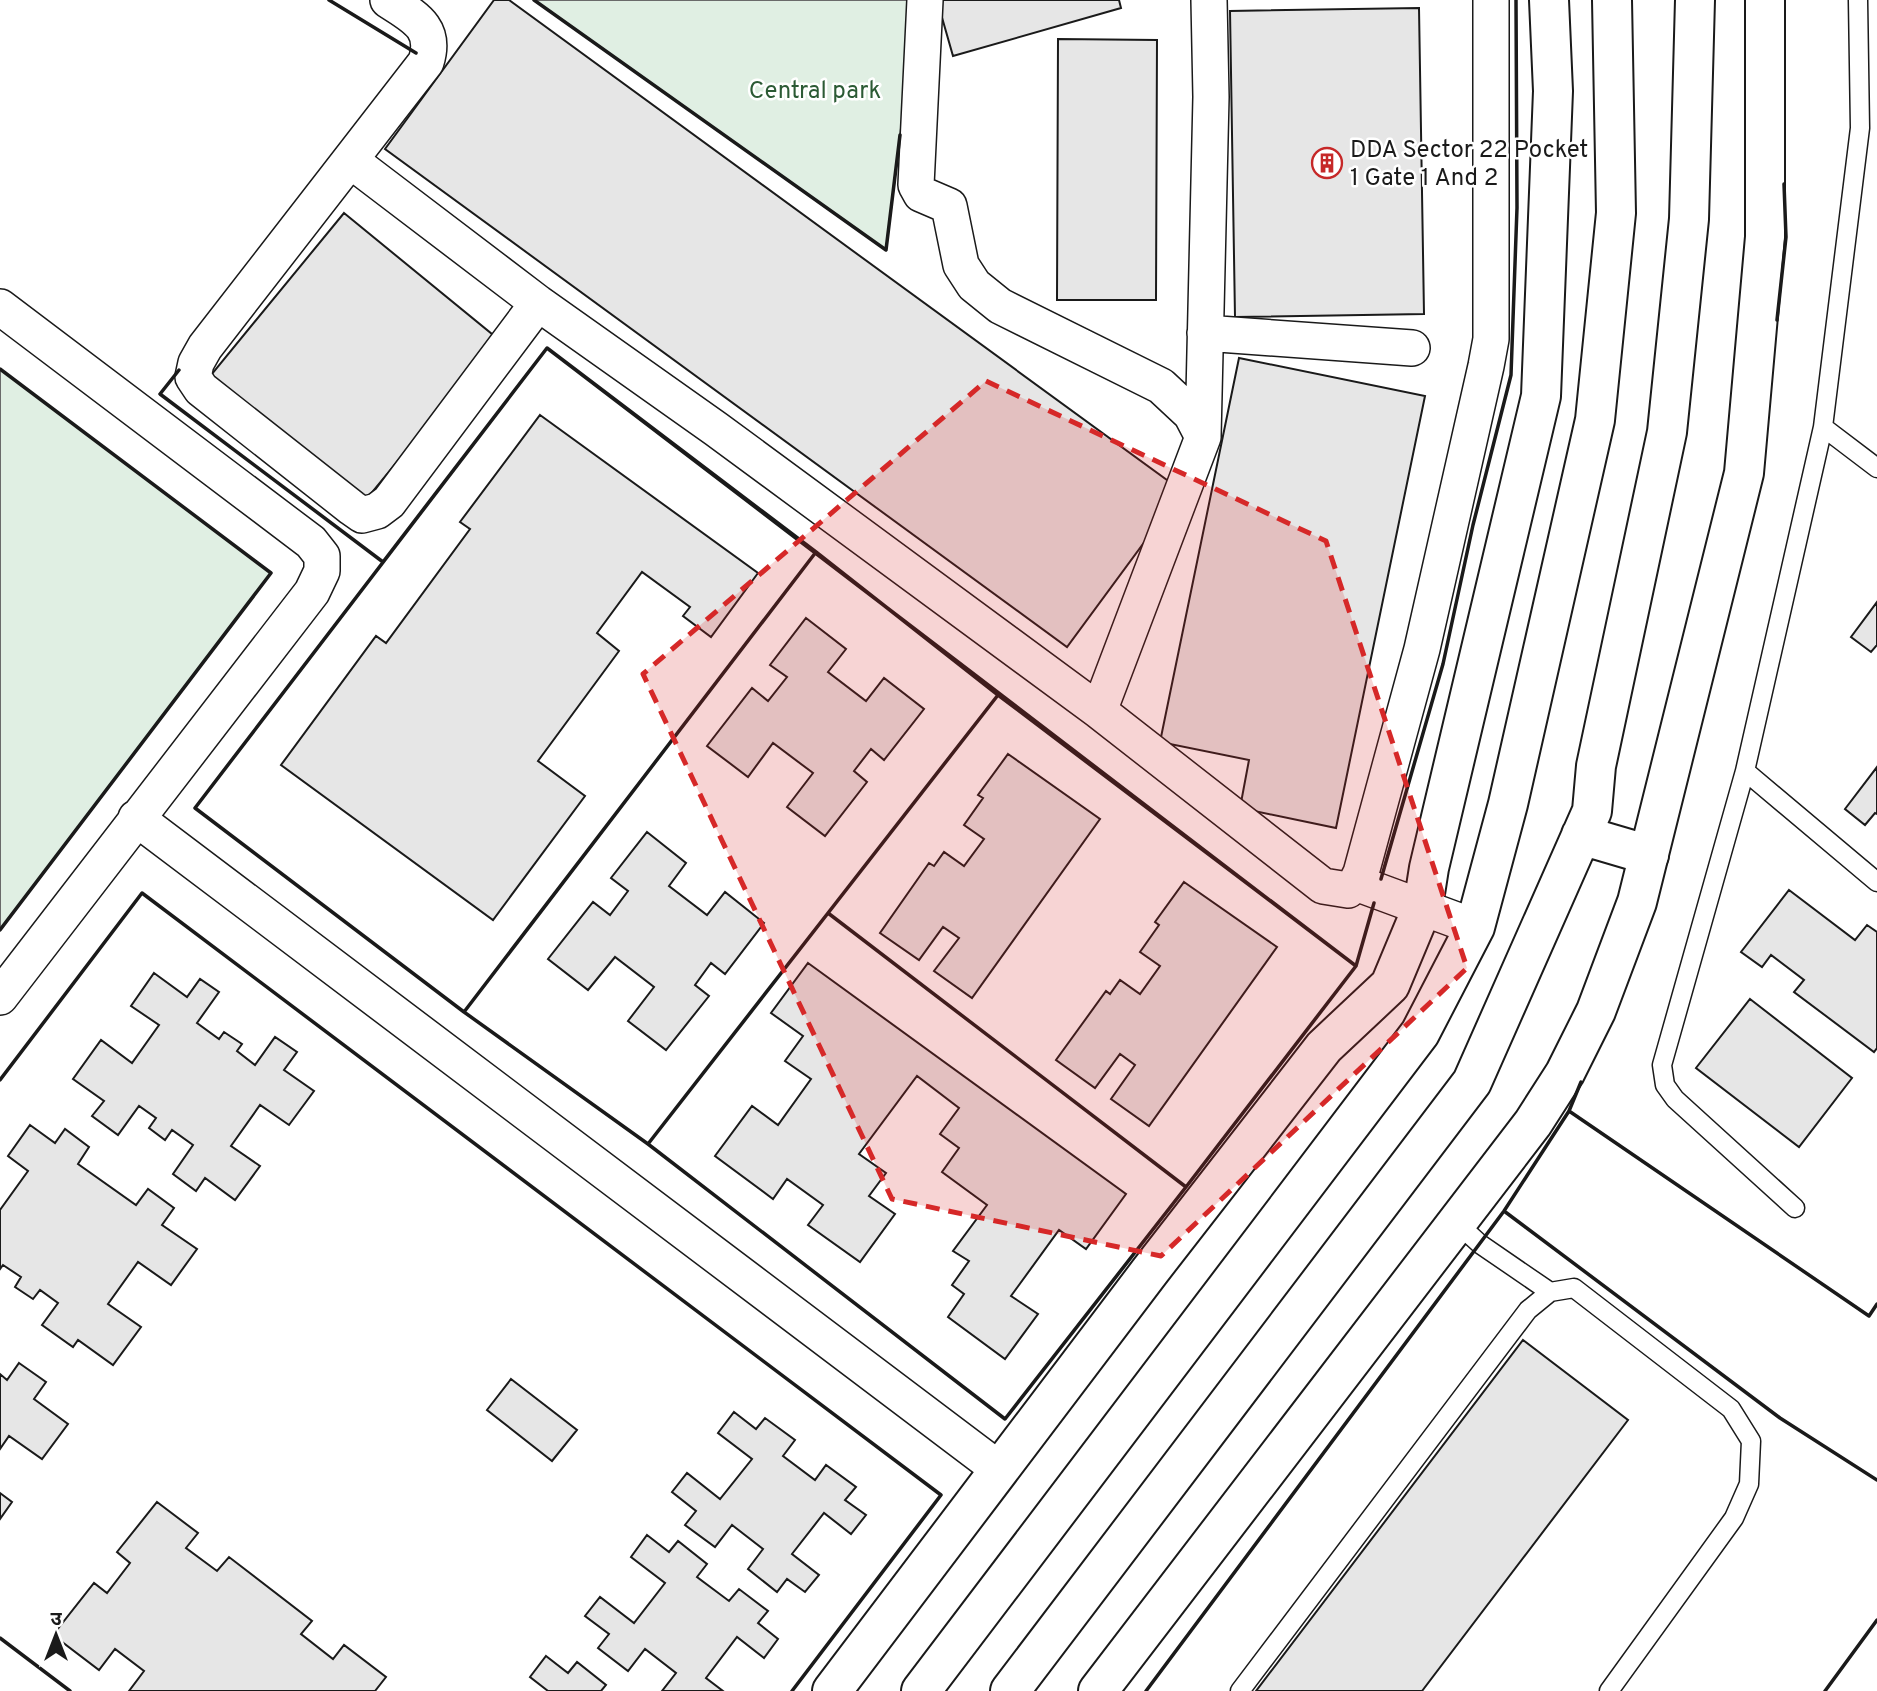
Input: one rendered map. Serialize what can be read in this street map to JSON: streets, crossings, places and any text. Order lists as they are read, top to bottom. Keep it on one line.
{"parks":["Central park"],"places":{"building":["DDA Sector 22 Pocket 1 Gate 1 And 2"]},"north":"top"}
